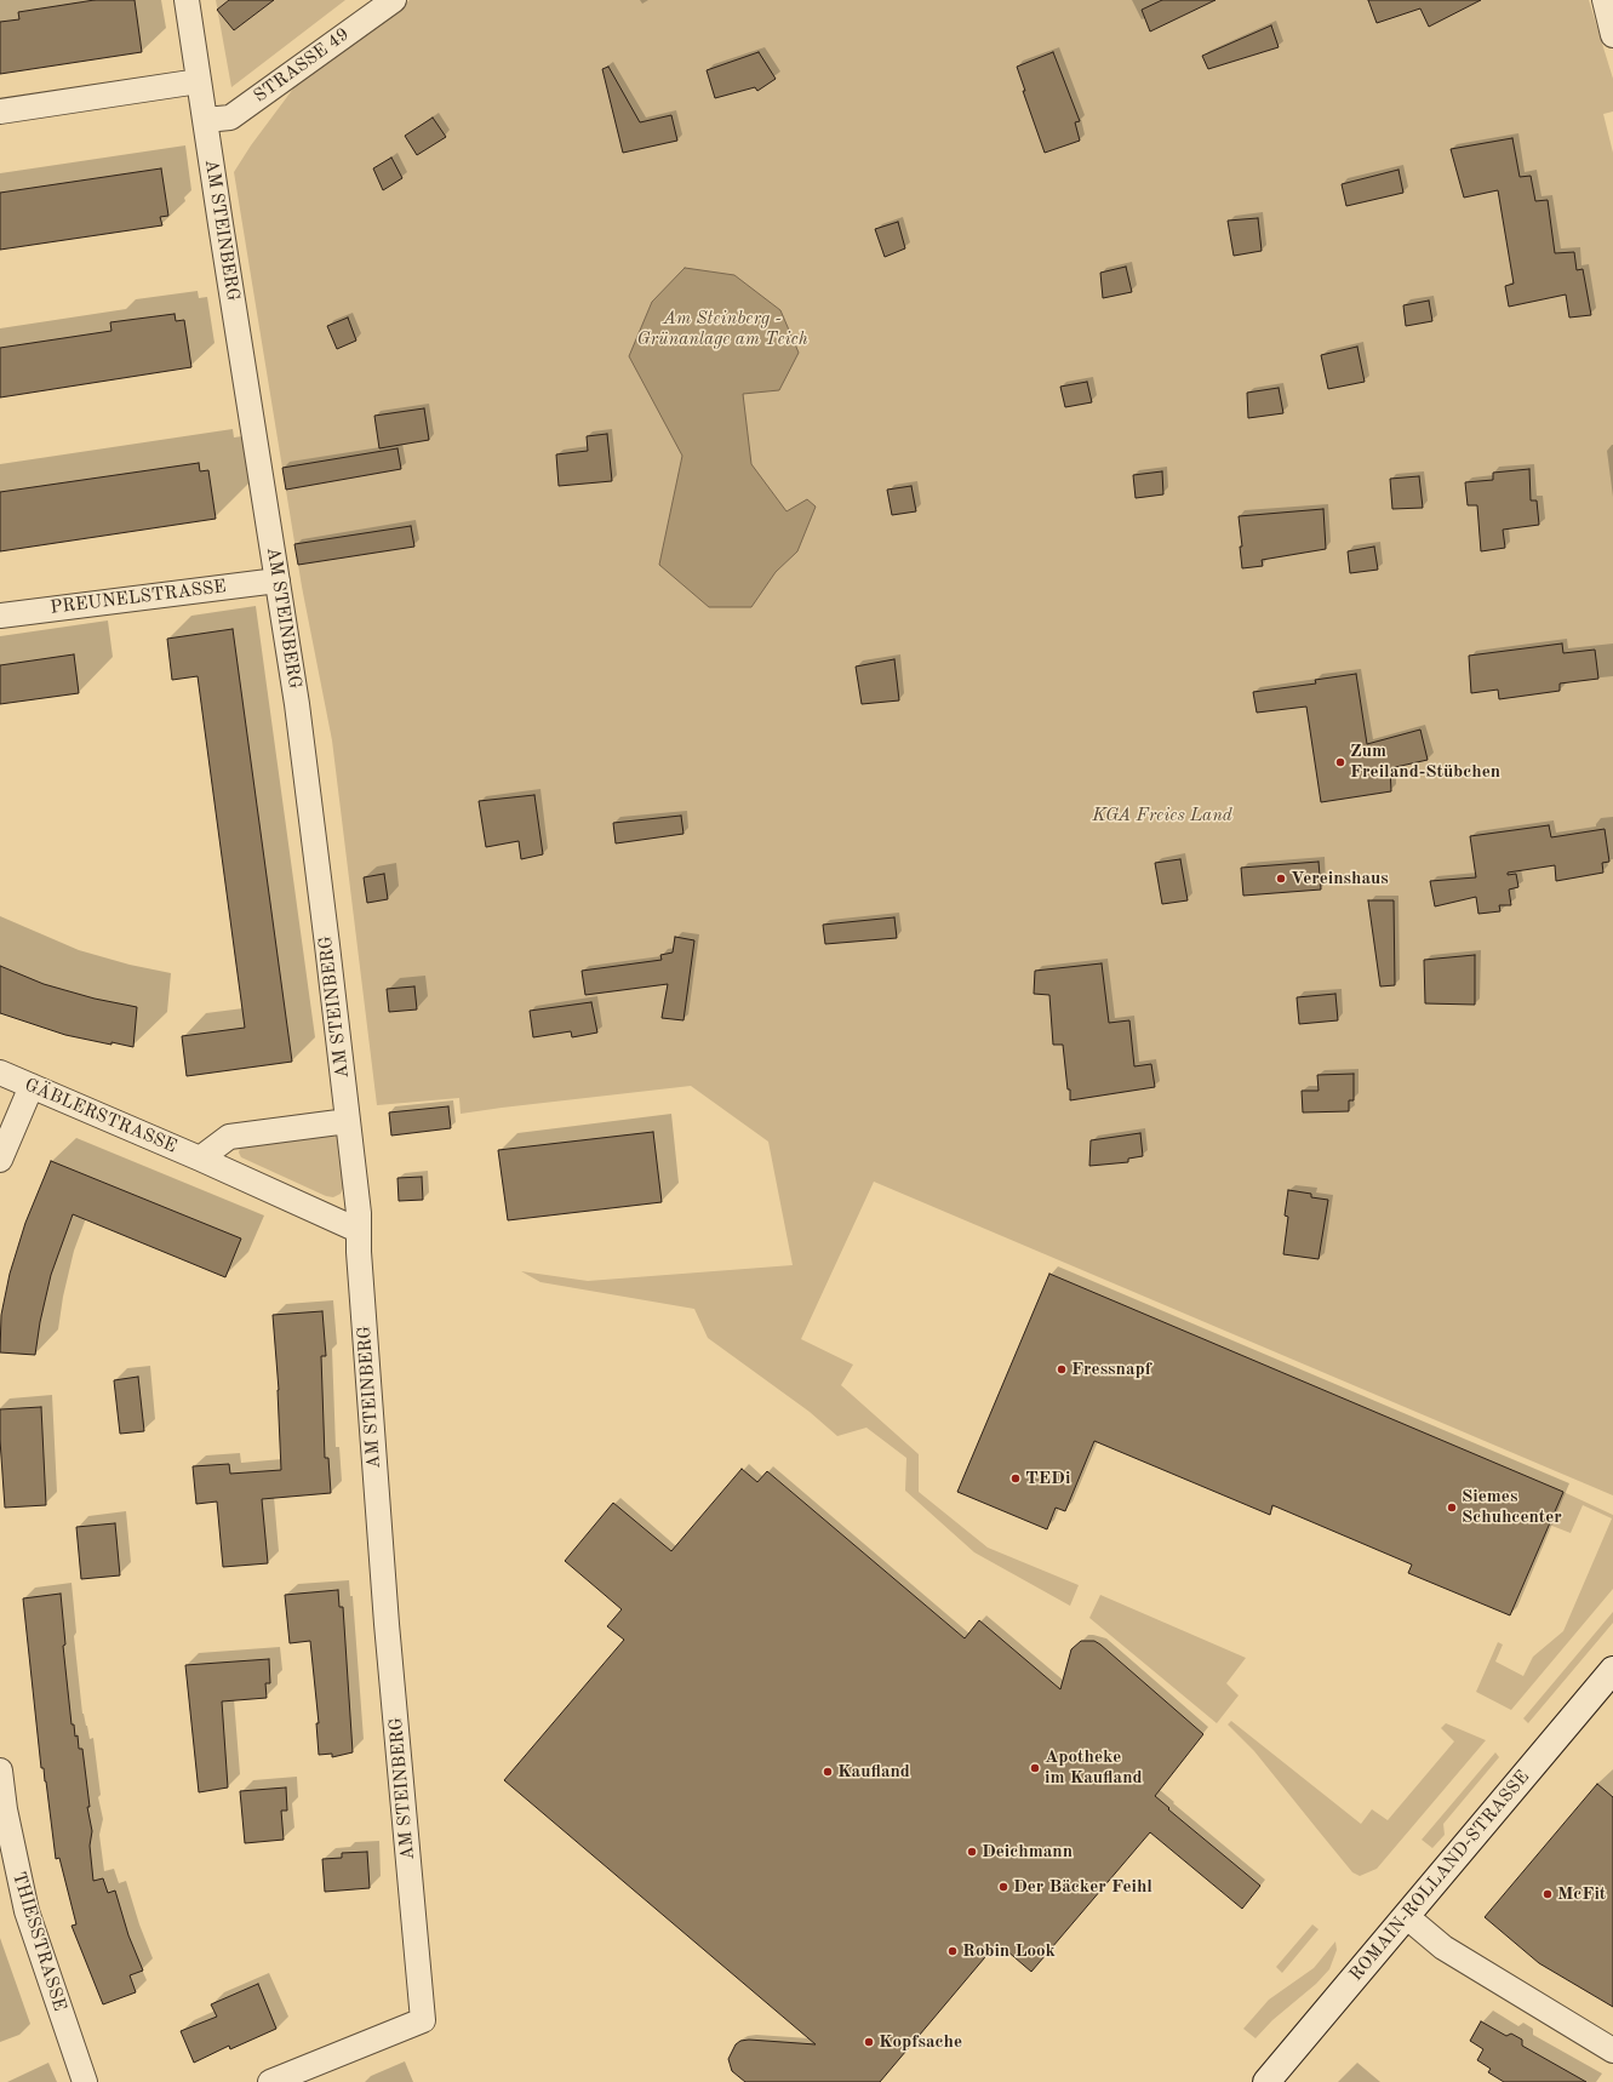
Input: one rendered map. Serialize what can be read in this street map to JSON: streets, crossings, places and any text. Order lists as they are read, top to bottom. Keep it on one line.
{"streets":{"main road":["ROMAIN-ROLLAND-STRASSE"],"street":["STRASSE 49","AM STEINBERG","PREUNELSTRASSE","GÄBLERSTRASSE","THIESSTRASSE"]},"crossings":[["STRASSE 49","AM STEINBERG"],["AM STEINBERG","PREUNELSTRASSE"],["AM STEINBERG","GÄBLERSTRASSE"]],"parks":["Am Steinberg - Grünanlage am Teich","KGA Freies Land"],"places":["Zum Freiland-Stübchen","Vereinshaus","Fressnapf","TEDi","Siemes Schuhcenter","Apotheke im Kaufland","Kaufland","Deichmann","Der Bäcker Feihl","McFit","Robin Look","Kopfsache"]}
